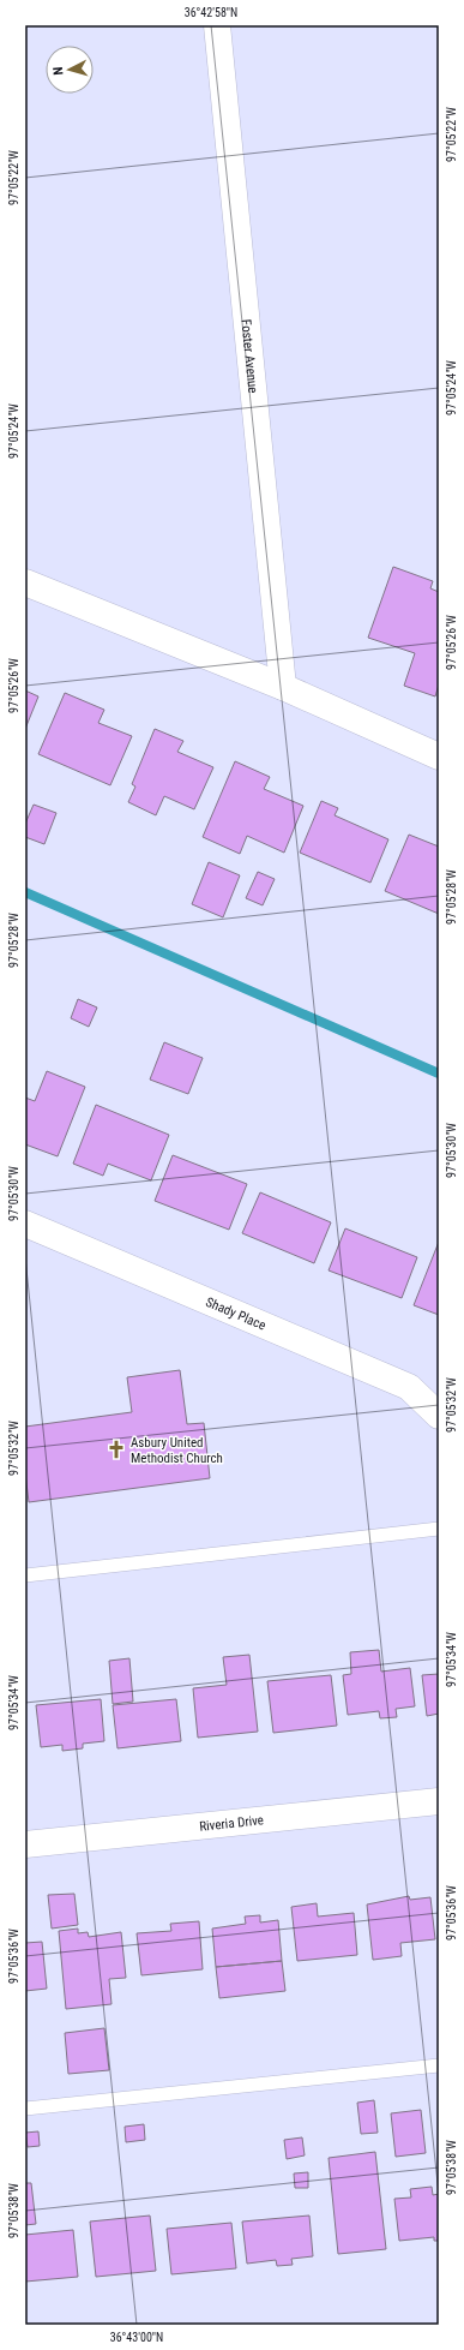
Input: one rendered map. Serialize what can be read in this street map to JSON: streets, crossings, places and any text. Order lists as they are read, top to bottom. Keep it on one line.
{"streets":{"street":["Foster Avenue","Shady Place","Riveria Drive"]},"places":{"church":["Asbury United Methodist Church"]},"north":"left","coordinates":["36°42'58\"N","97°05'22\"W","97°05'24\"W","97°05'26\"W","97°05'28\"W","97°05'30\"W","97°05'32\"W","97°05'34\"W","97°05'36\"W","97°05'38\"W","36°43'00\"N"]}
